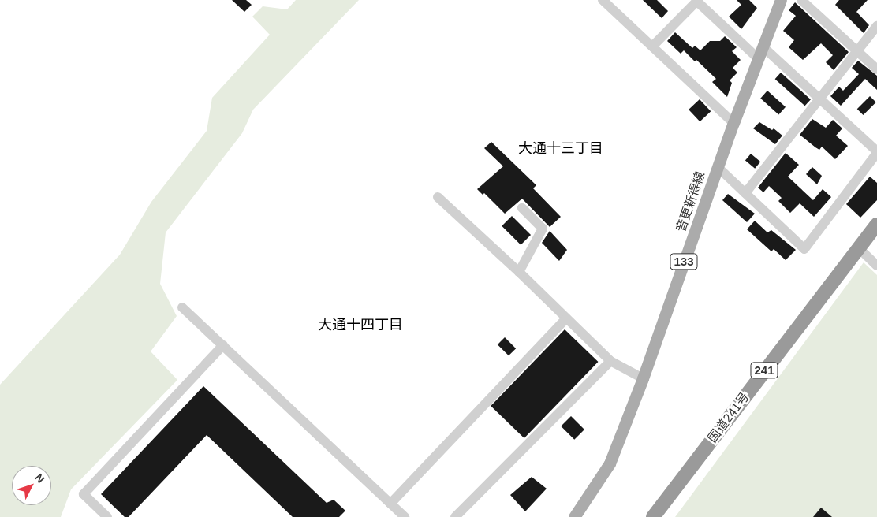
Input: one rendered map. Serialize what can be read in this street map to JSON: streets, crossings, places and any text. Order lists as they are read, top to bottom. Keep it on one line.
{"streets":{"highway":["241","国道241号"],"main road":["音更新得線","133"]},"districts":["大通十三丁目","大通十四丁目"],"north":"top right"}
